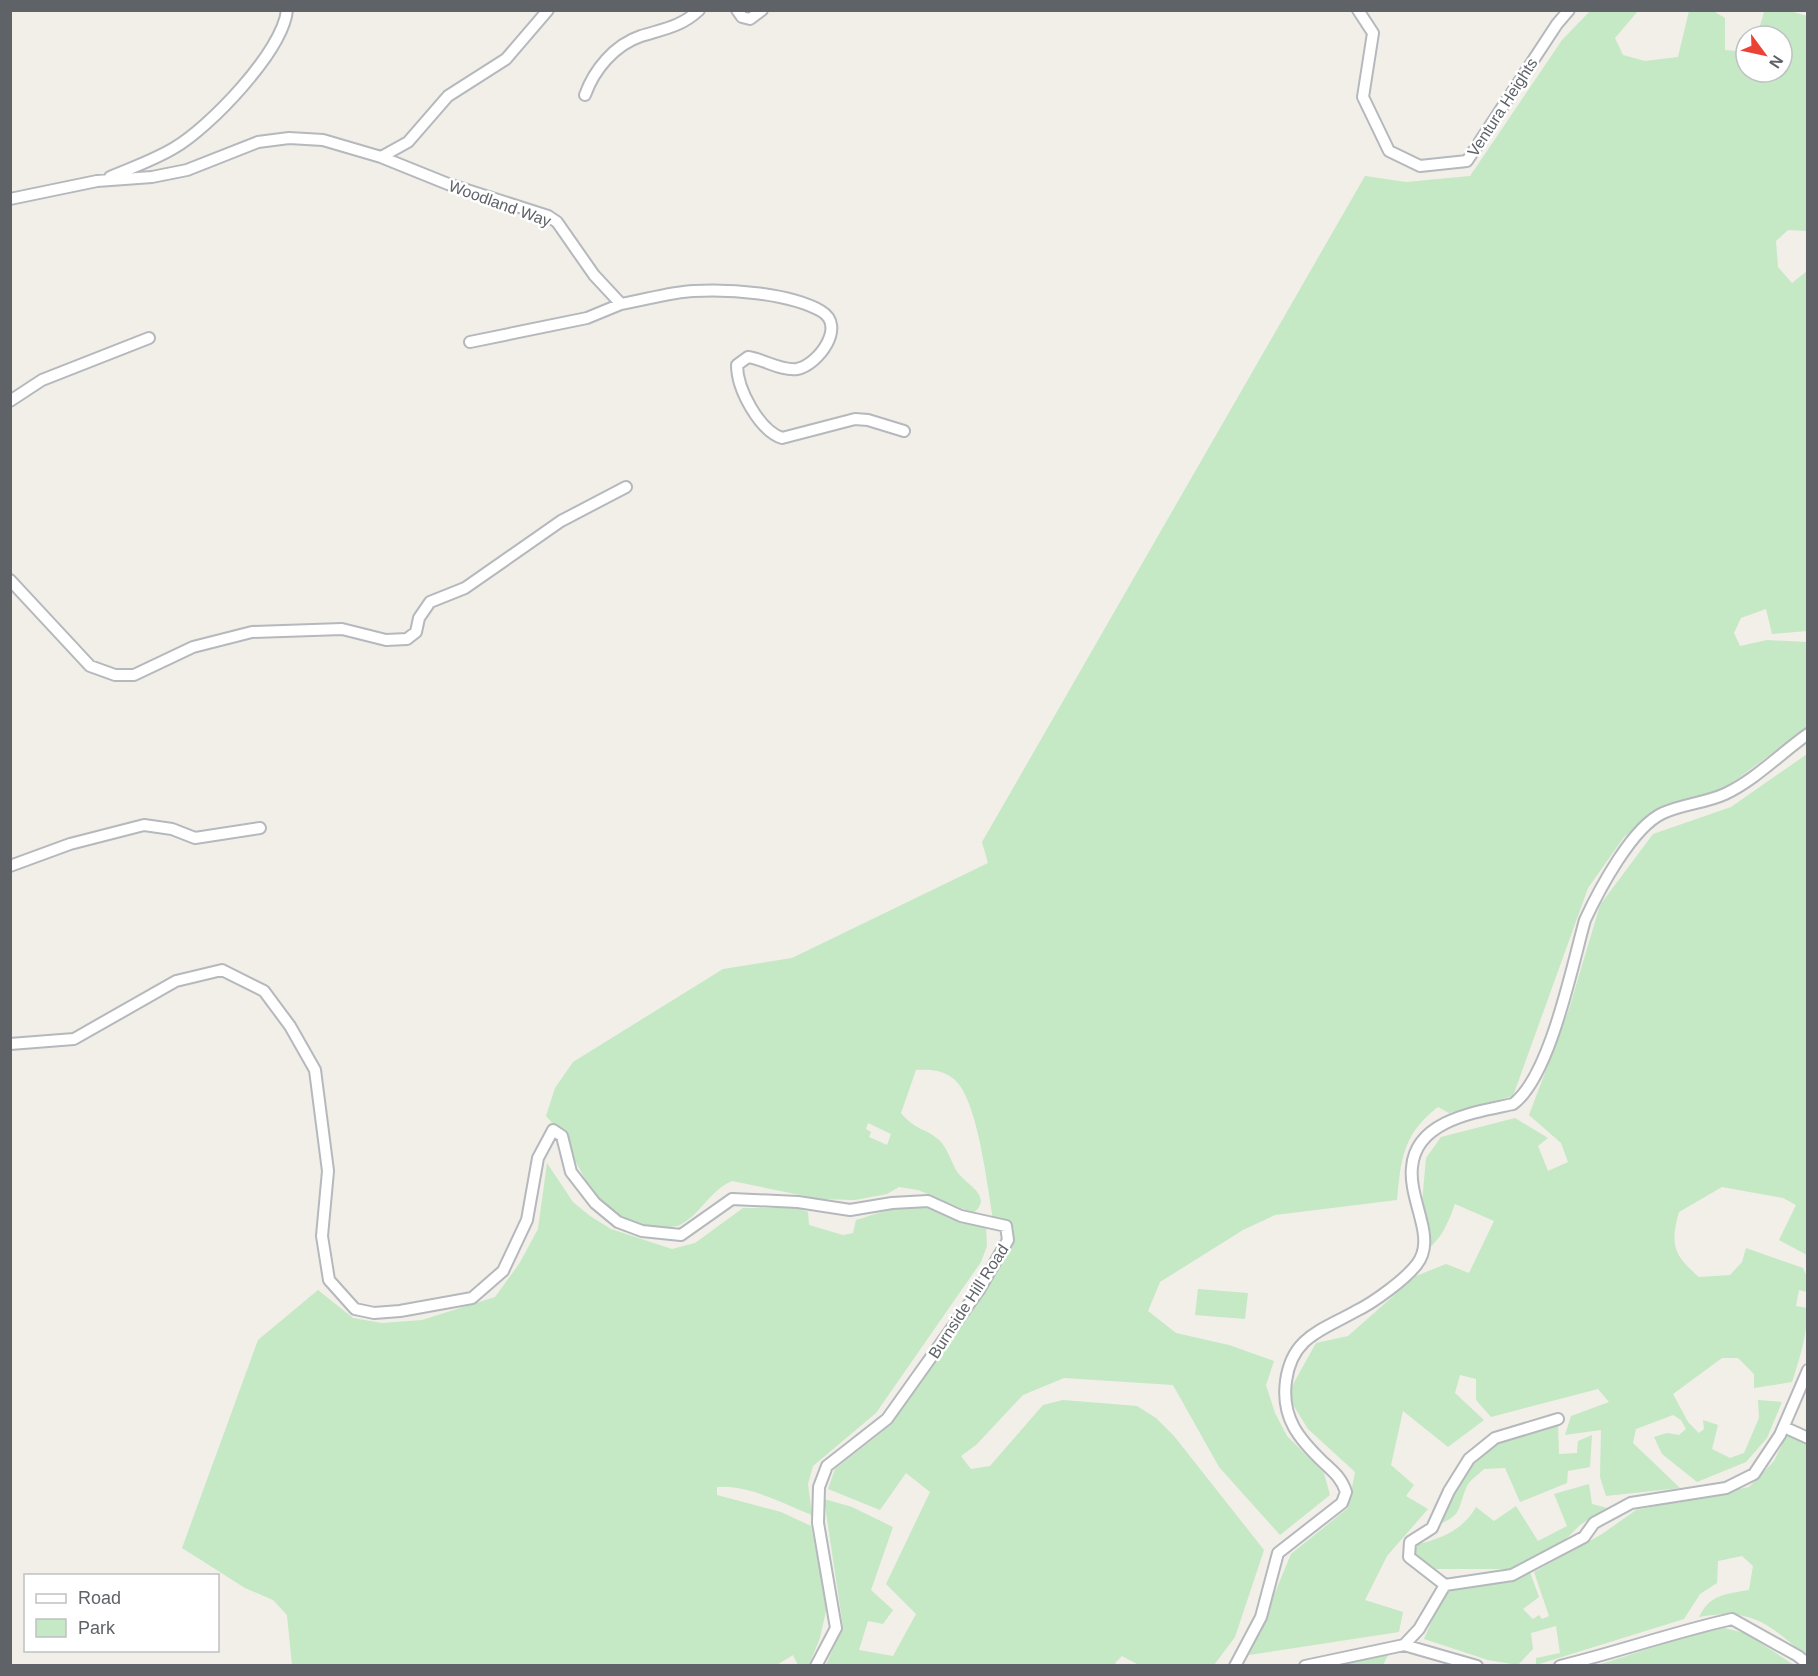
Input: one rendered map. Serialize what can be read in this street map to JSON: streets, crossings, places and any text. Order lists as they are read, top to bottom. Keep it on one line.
{"streets":{"street":["Ventura Heights","Woodland Way","Burnside Hill Road"]},"legend":["Road","Park"],"north":"bottom right"}
